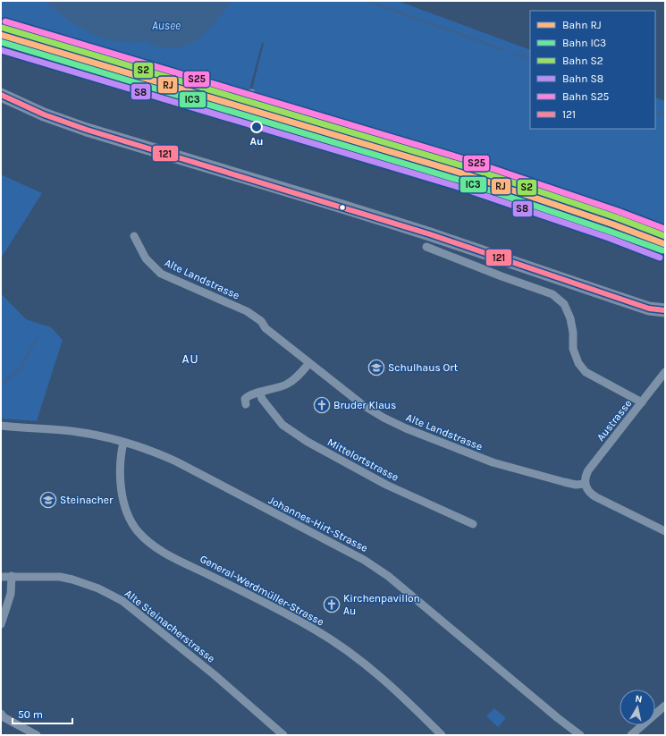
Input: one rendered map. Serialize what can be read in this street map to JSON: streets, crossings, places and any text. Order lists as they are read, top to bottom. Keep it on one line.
{"streets":{"street":["Alte Landstrasse","Austrasse","Mittelortstrasse","Johannes-Hirt-Strasse","General-Werdmüller-Strasse","Alte Steinacherstrasse"]},"crossings":[["Alte Landstrasse","Austrasse"],["Johannes-Hirt-Strasse","General-Werdmüller-Strasse"]],"districts":["AU"],"water":["Ausee"],"places":{"other":["Au"],"school or university":["Schulhaus Ort","Steinacher"],"church":["Bruder Klaus","Kirchenpavillon Au"]},"lines":["rail line S25","rail line S2","rail line RJ","rail line IC3","rail line S8","transit line 121"],"legend":["Bahn RJ","Bahn IC3","Bahn S2","Bahn S8","Bahn S25","121"],"scale_bar":"50 m","north":"top"}
